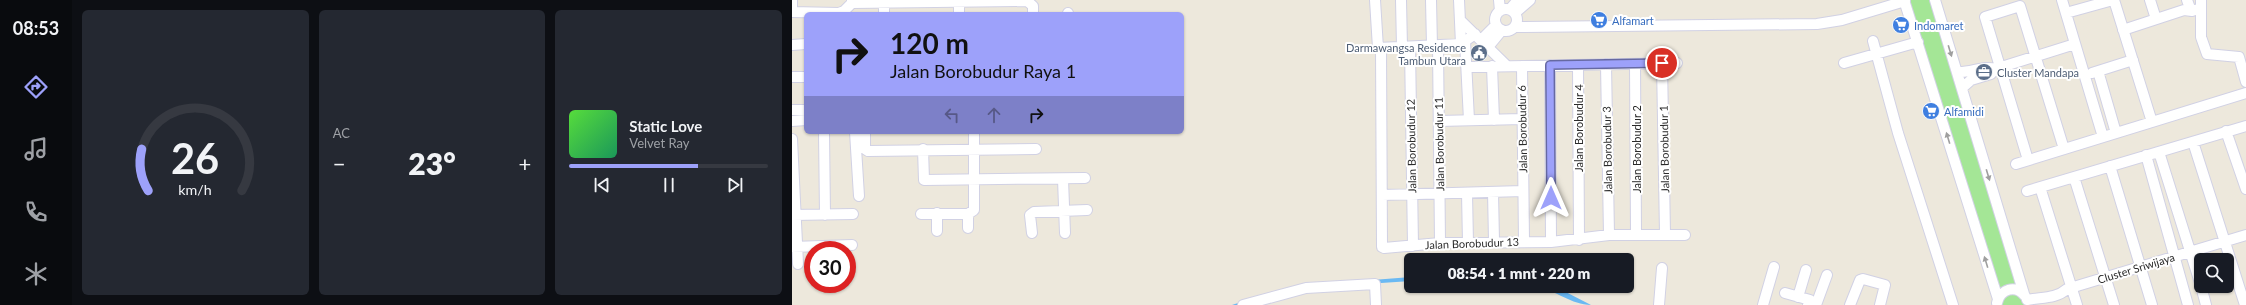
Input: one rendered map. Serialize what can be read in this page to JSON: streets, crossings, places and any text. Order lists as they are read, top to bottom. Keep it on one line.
{"streets":{"street":["Jalan Borobudur 4","Jalan Borobudur 6","Jalan Borobudur 11","Jalan Borobudur 12","Jalan Borobudur 2","Jalan Borobudur 1","Jalan Borobudur 3","Jalan Borobudur 13","Cluster Sriwijaya"]},"crossings":[["Jalan Borobudur 4","Jalan Borobudur 13"],["Jalan Borobudur 6","Jalan Borobudur 13"],["Jalan Borobudur 11","Jalan Borobudur 13"],["Jalan Borobudur 12","Jalan Borobudur 13"],["Jalan Borobudur 2","Jalan Borobudur 13"],["Jalan Borobudur 1","Jalan Borobudur 13"],["Jalan Borobudur 3","Jalan Borobudur 13"]],"places":{"supermarket":["Alfamart","Indomaret","Alfamidi"],"public building":["Darmawangsa Residence Tambun Utara"],"office":["Cluster Mandapa"]},"page":{"tabs":"08:53","tile":"AC","turn":["120 m","Jalan Borobudur Raya 1"],"song":["Static Love","Velvet Ray"],"heat":["−","23°","+"],"limit":"30","trip":"08:54 · 1 mnt · 220 m","gauge":["26","km/h"]}}
